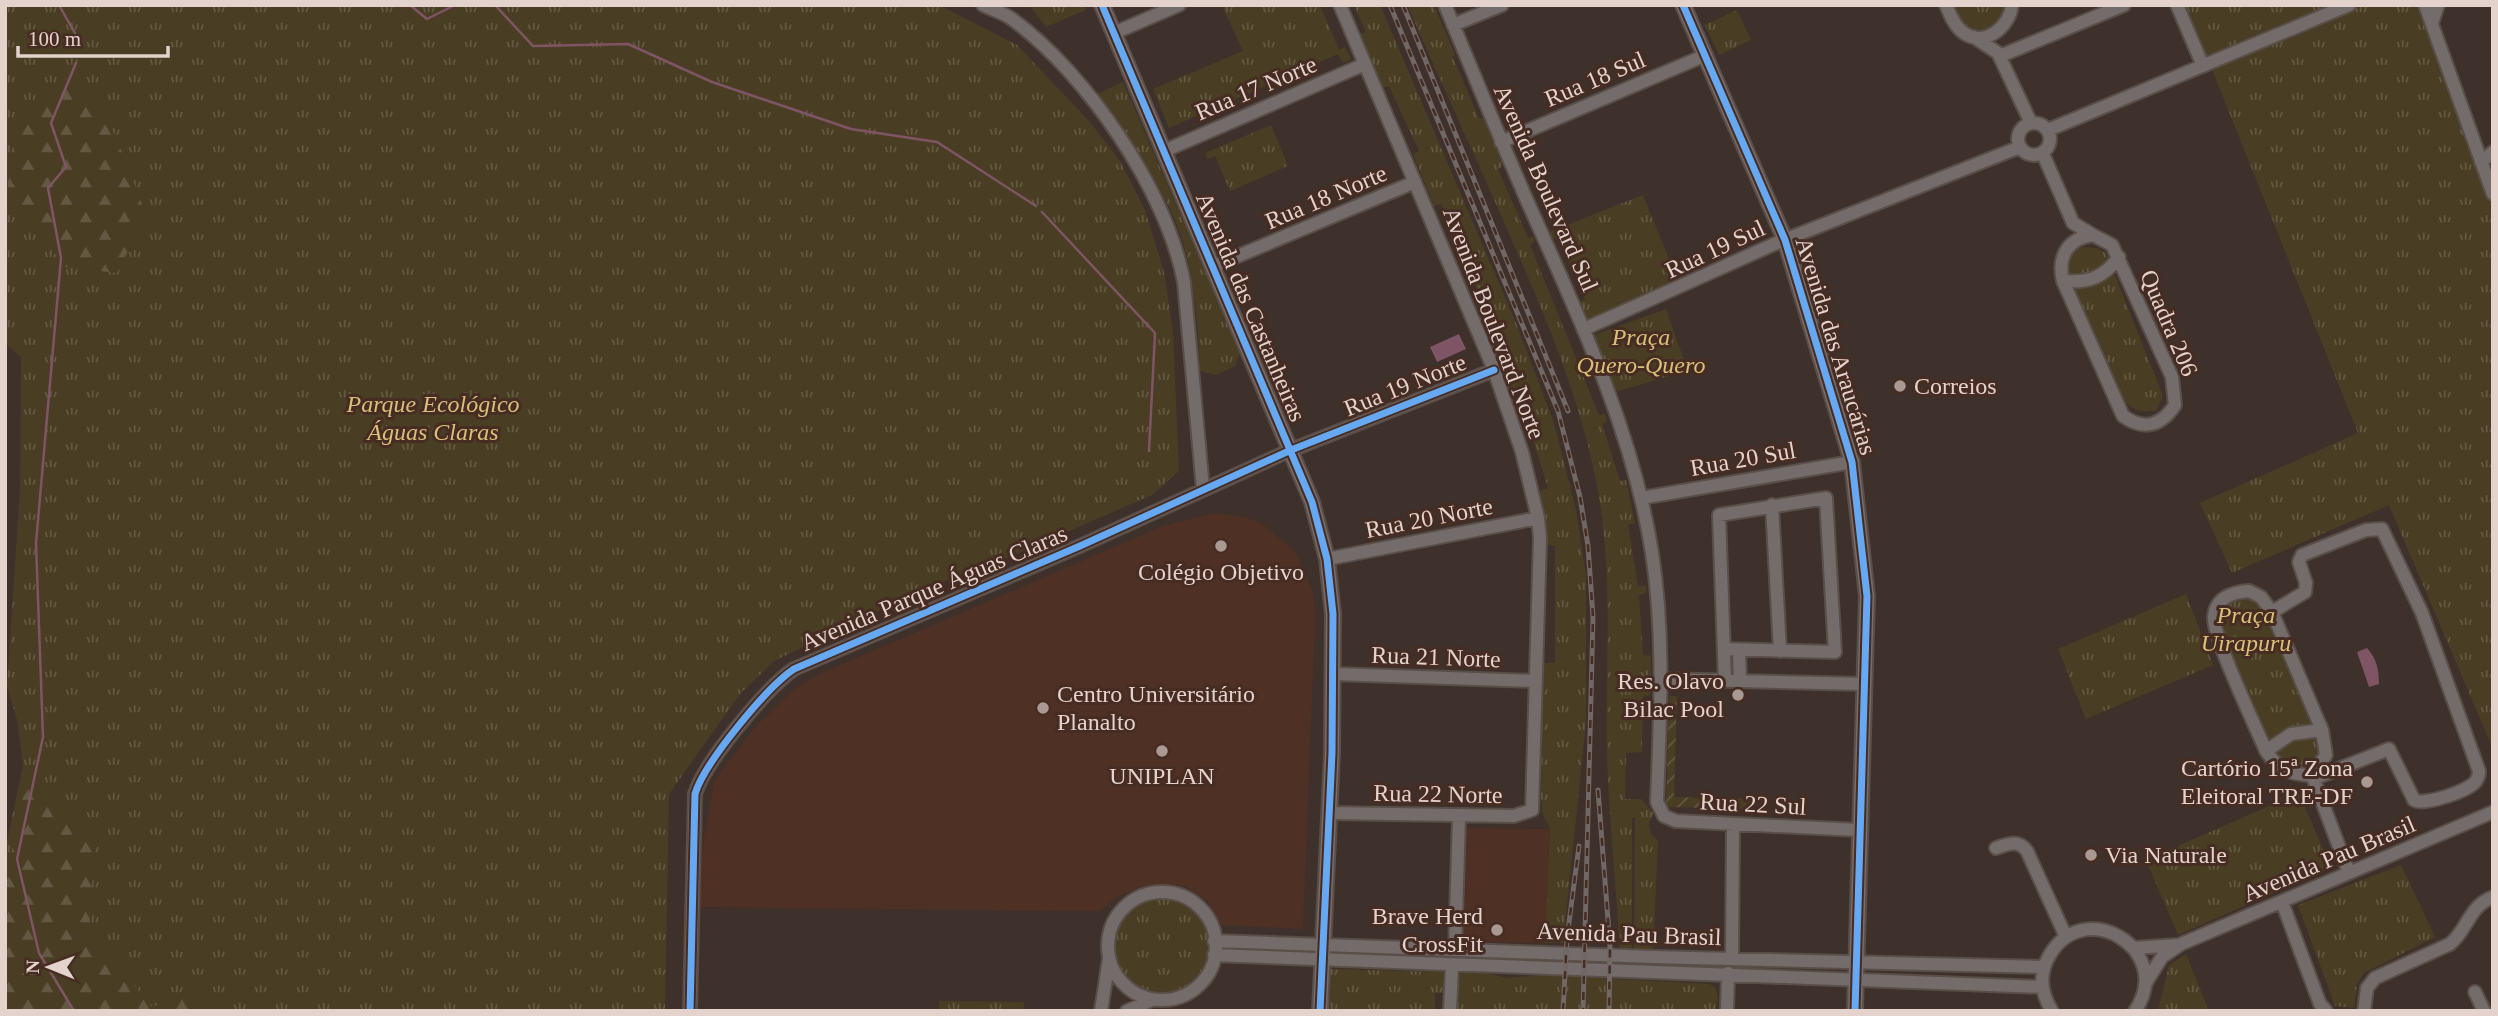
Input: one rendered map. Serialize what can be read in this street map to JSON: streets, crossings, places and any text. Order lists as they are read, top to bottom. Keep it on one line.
{"streets":{"main road":["Avenida das Castanheiras","Avenida das Araucárias"],"street":["Rua 18 Sul","Rua 17 Norte","Avenida Boulevard Sul","Rua 18 Norte","Rua 19 Sul","Avenida Boulevard Norte","Quadra 206","Rua 19 Norte","Rua 20 Sul","Rua 20 Norte","Avenida Parque Águas Claras","Rua 21 Norte","Rua 22 Norte","Rua 22 Sul","Avenida Pau Brasil"]},"crossings":[["Rua 18 Sul","Avenida Boulevard Sul"],["Rua 18 Sul","Avenida das Araucárias"],["Rua 17 Norte","Avenida das Castanheiras"],["Rua 17 Norte","Avenida Boulevard Norte"],["Avenida Boulevard Sul","Rua 19 Sul"],["Avenida Boulevard Sul","Rua 20 Sul"],["Avenida Boulevard Sul","Rua 22 Sul"],["Rua 18 Norte","Avenida das Castanheiras"],["Rua 18 Norte","Avenida Boulevard Norte"],["Rua 19 Sul","Avenida das Araucárias"],["Avenida das Castanheiras","Rua 19 Norte"],["Avenida das Castanheiras","Rua 20 Norte"],["Avenida das Castanheiras","Rua 21 Norte"],["Avenida das Castanheiras","Rua 22 Norte"],["Avenida das Castanheiras","Avenida Pau Brasil"],["Avenida Boulevard Norte","Rua 19 Norte"],["Avenida Boulevard Norte","Rua 20 Norte"],["Avenida Boulevard Norte","Rua 21 Norte"],["Avenida Boulevard Norte","Rua 22 Norte"],["Avenida das Araucárias","Rua 20 Sul"],["Avenida das Araucárias","Rua 22 Sul"],["Avenida das Araucárias","Avenida Pau Brasil"],["Rua 19 Norte","Avenida Parque Águas Claras"]],"parks":["Praça Quero-Quero","Parque Ecológico Águas Claras","Praça Uirapuru"],"places":["Correios","Colégio Objetivo","Res. Olavo Bilac Pool","Centro Universitário Planalto","UNIPLAN","Cartório 15ª Zona Eleitoral TRE-DF","Via Naturale","Brave Herd CrossFit"],"scale_bar":"100 m","north":"left"}
